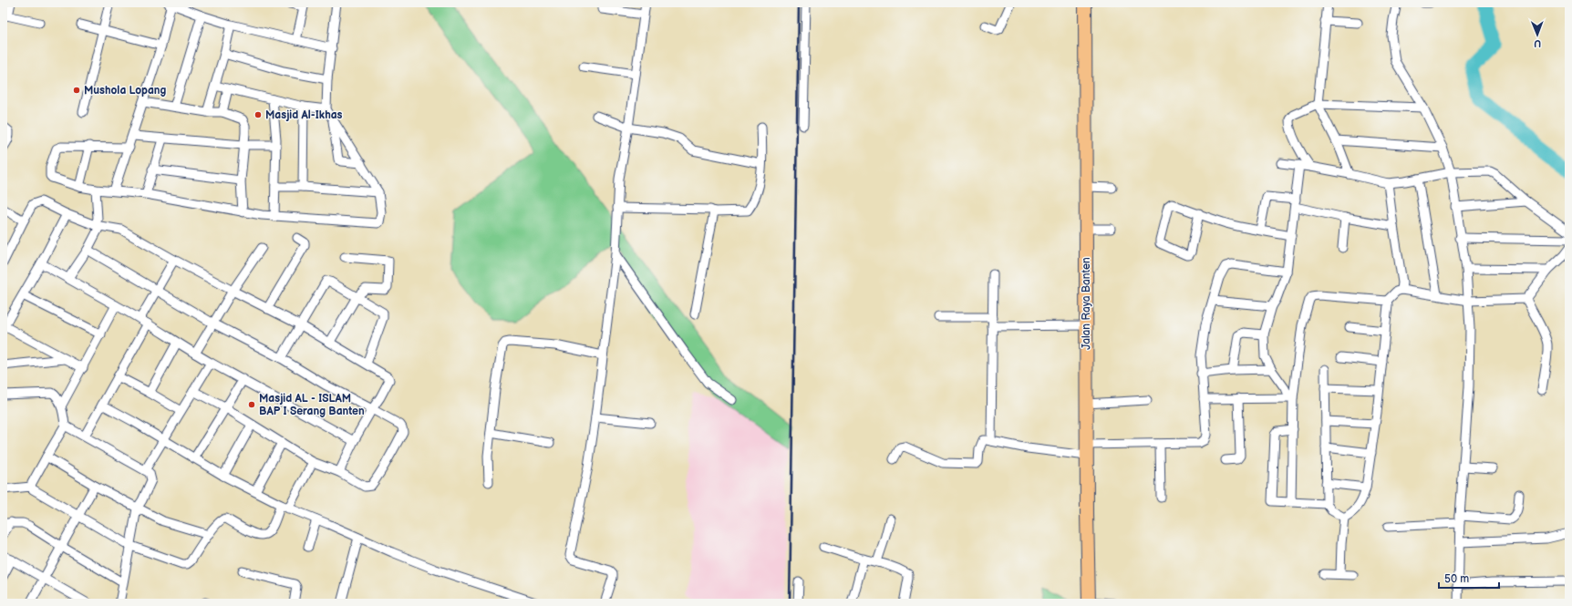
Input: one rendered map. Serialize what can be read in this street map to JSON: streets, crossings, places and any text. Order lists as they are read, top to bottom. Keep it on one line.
{"streets":{"main road":["Jalan Raya Banten"]},"places":["Mushola Lopang","Masjid Al-Ikhas","Masjid AL - ISLAM BAP I Serang Banten"],"scale_bar":"50 m","north":"bottom"}
